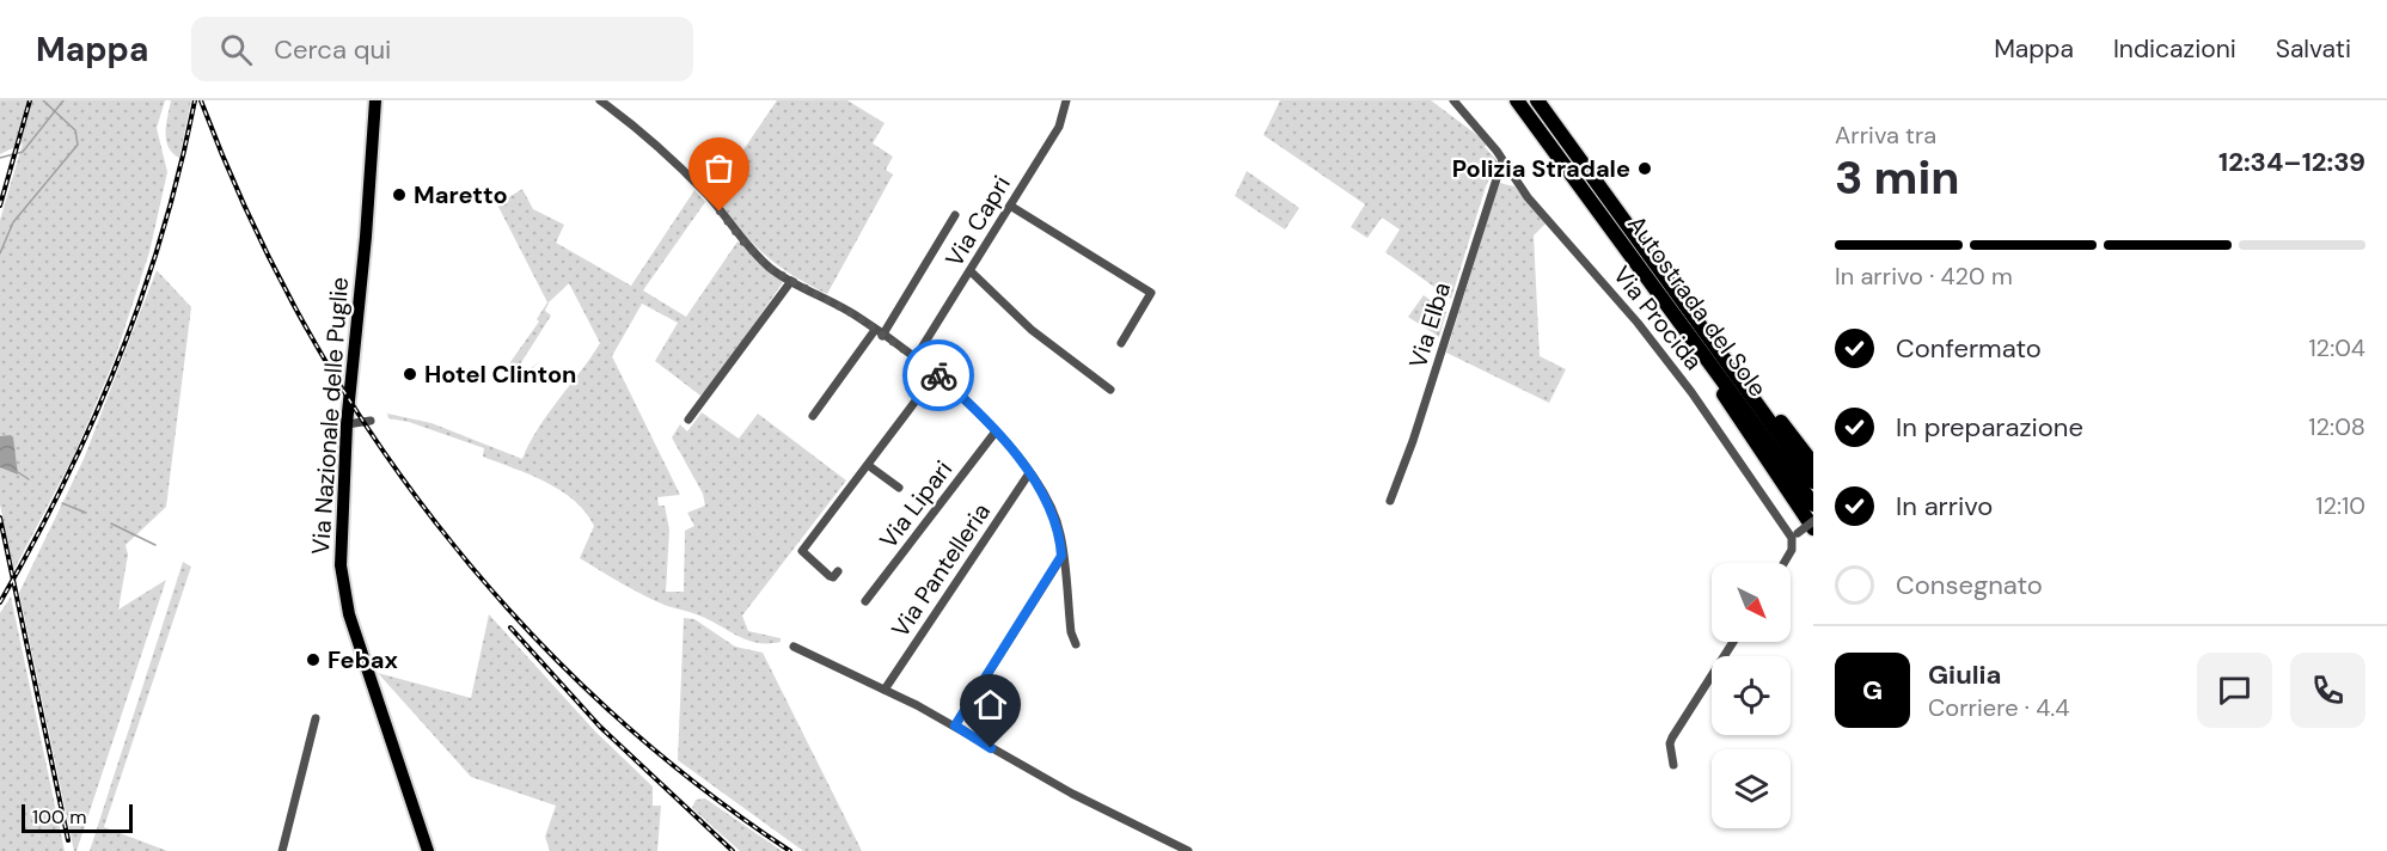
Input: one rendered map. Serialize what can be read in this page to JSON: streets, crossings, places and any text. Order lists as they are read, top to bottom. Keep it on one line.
{"streets":{"highway":["Autostrada del Sole"],"main road":["Via Nazionale delle Puglie"],"street":["Via Capri","Via Procida","Via Elba","Via Lipari","Via Pantelleria"]},"crossings":[["Via Procida","Via Elba"]],"places":["Polizia Stradale","Maretto","Hotel Clinton","Febax"],"scale_bar":"100 m","north":"bottom right","page":{"header":"Mappa","search":"Cerca qui","nav":["Mappa","Indicazioni","Salvati"],"heading":["3 min","Arriva tra","12:34–12:39"],"panel":["Giulia","Corriere · 4.4"],"bar":"In arrivo · 420 m","list":[["Confermato","12:04"],["In preparazione","12:08"],["In arrivo","12:10"],"Consegnato"],"round":"G","scale":"100 m"}}
